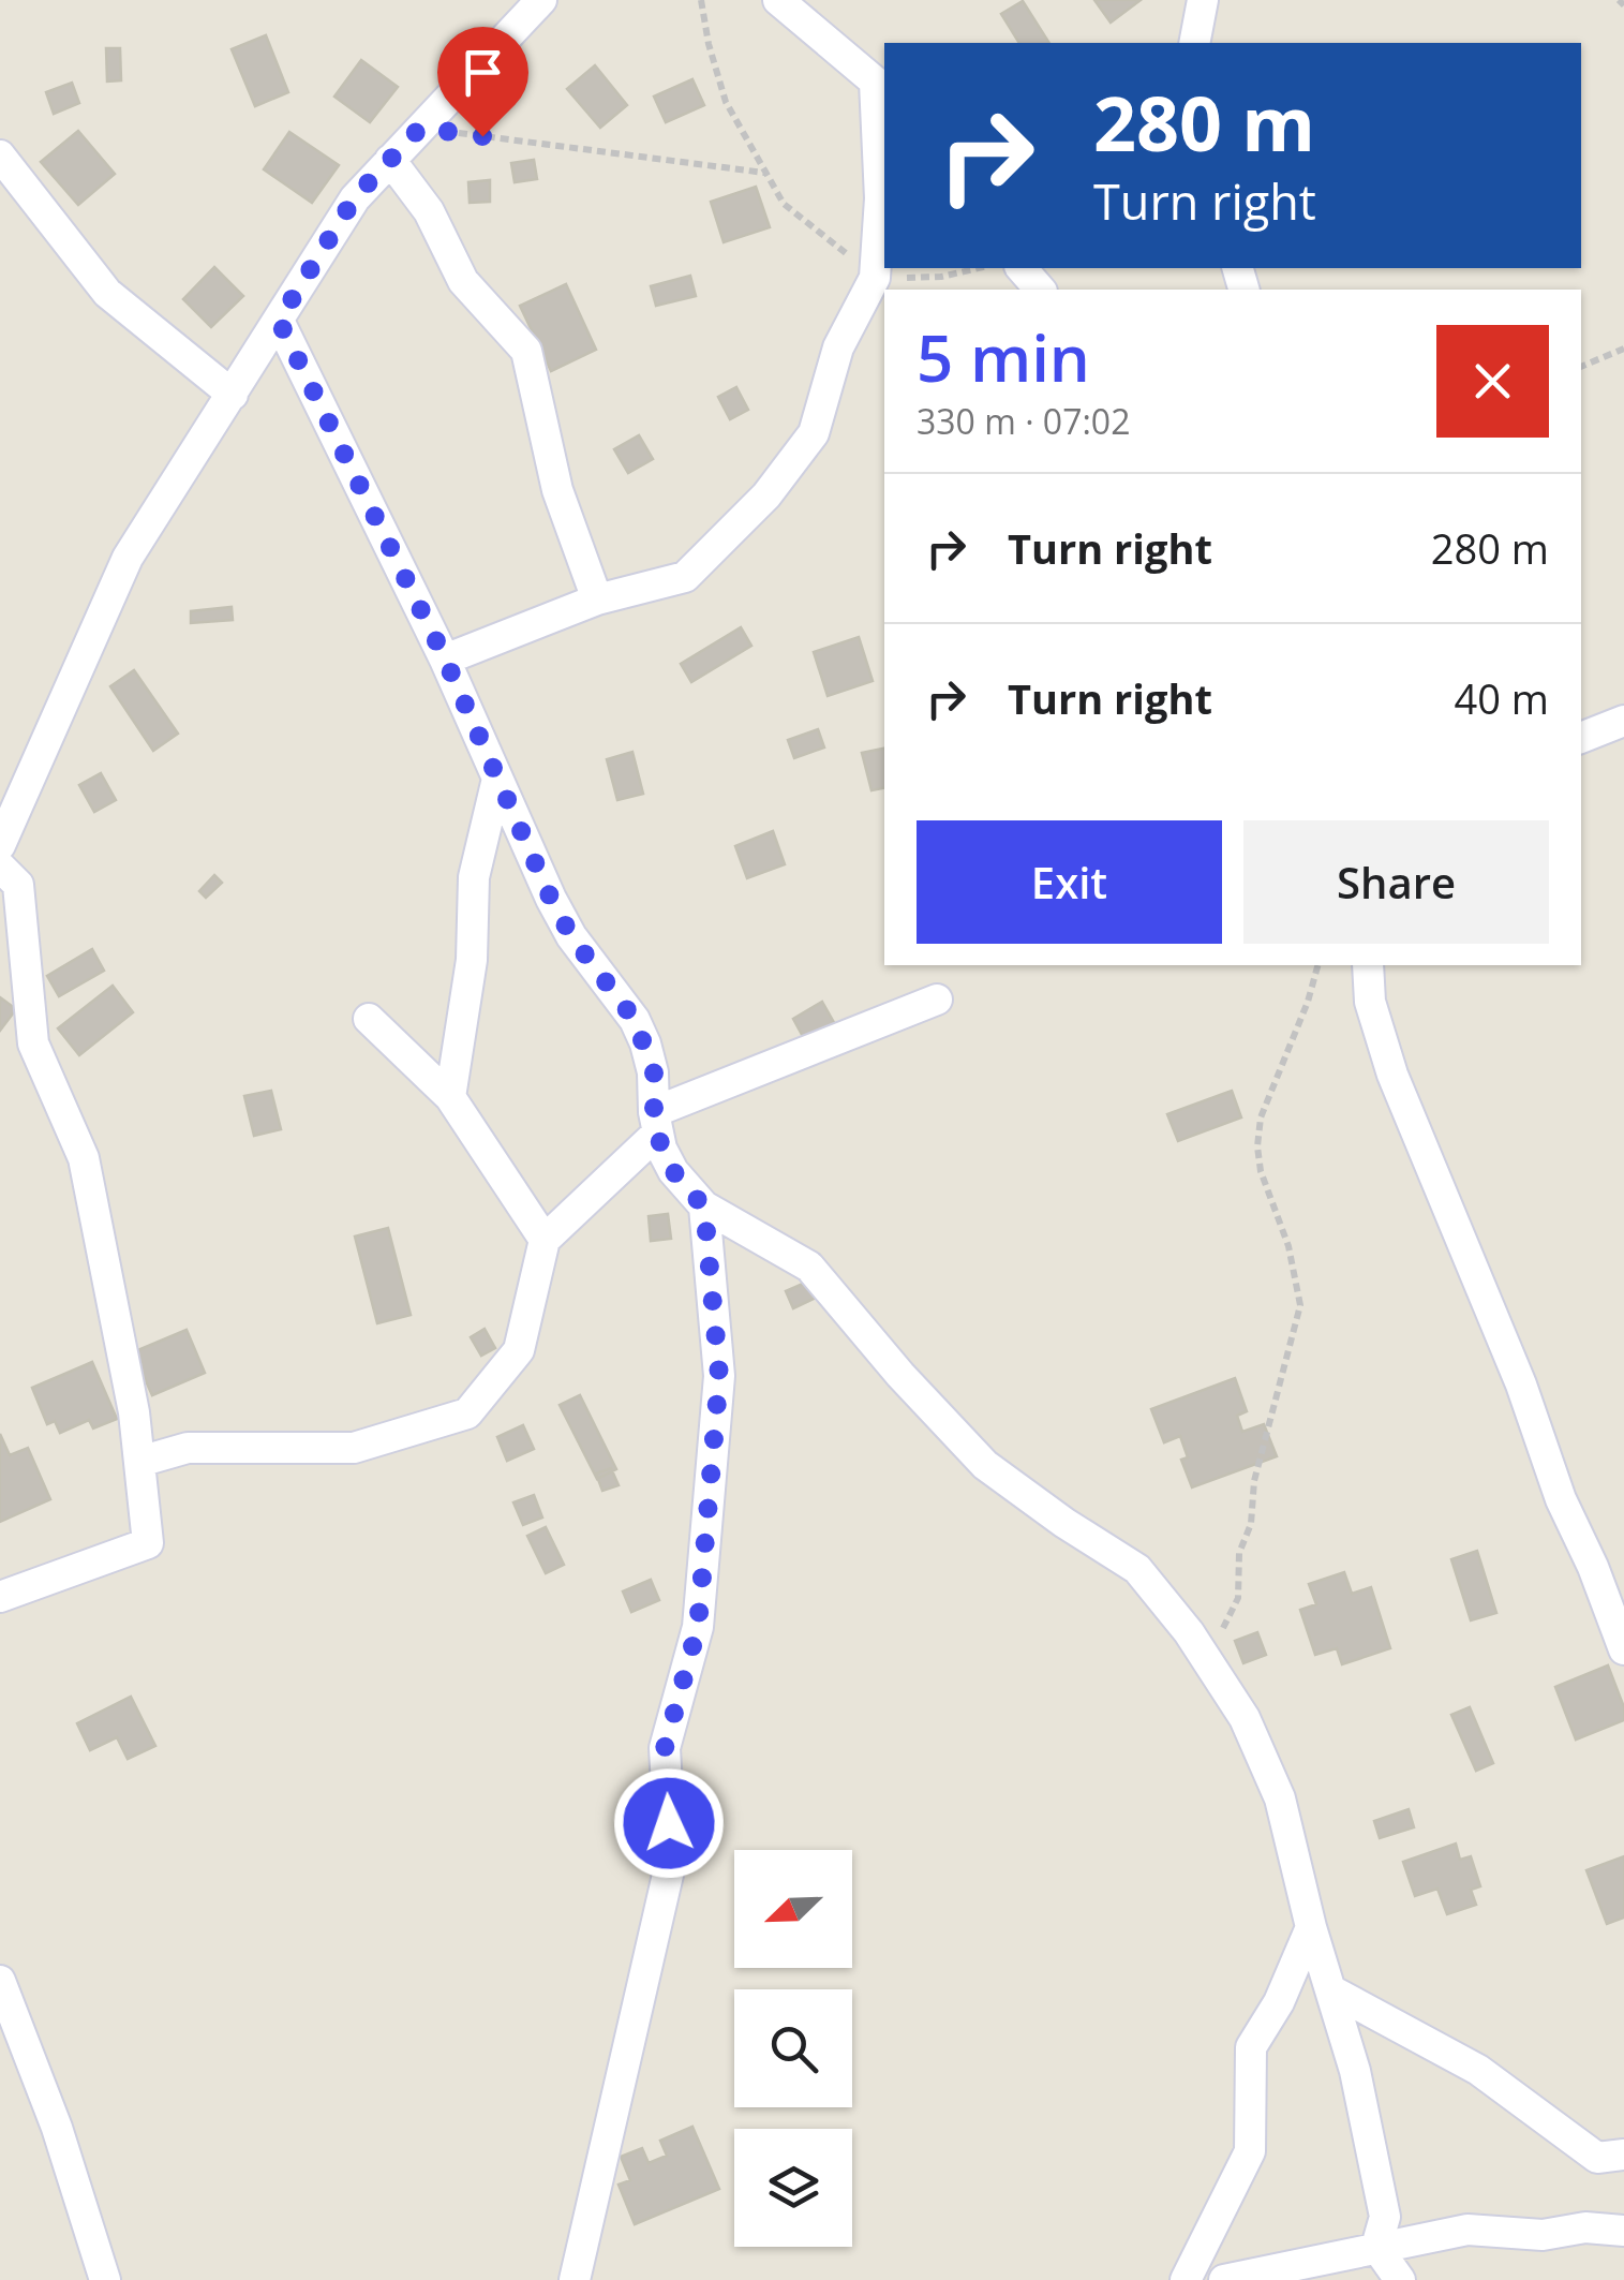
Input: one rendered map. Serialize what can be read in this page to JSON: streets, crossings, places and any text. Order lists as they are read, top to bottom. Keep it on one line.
{"north":"bottom left","page":{"turn":["280 m","Turn right"],"heading":["5 min","330 m · 07:02"],"list":[{"name":"Turn right","value":"280 m"},{"name":"Turn right","value":"40 m"}],"buttons":["Exit","Share"]}}
